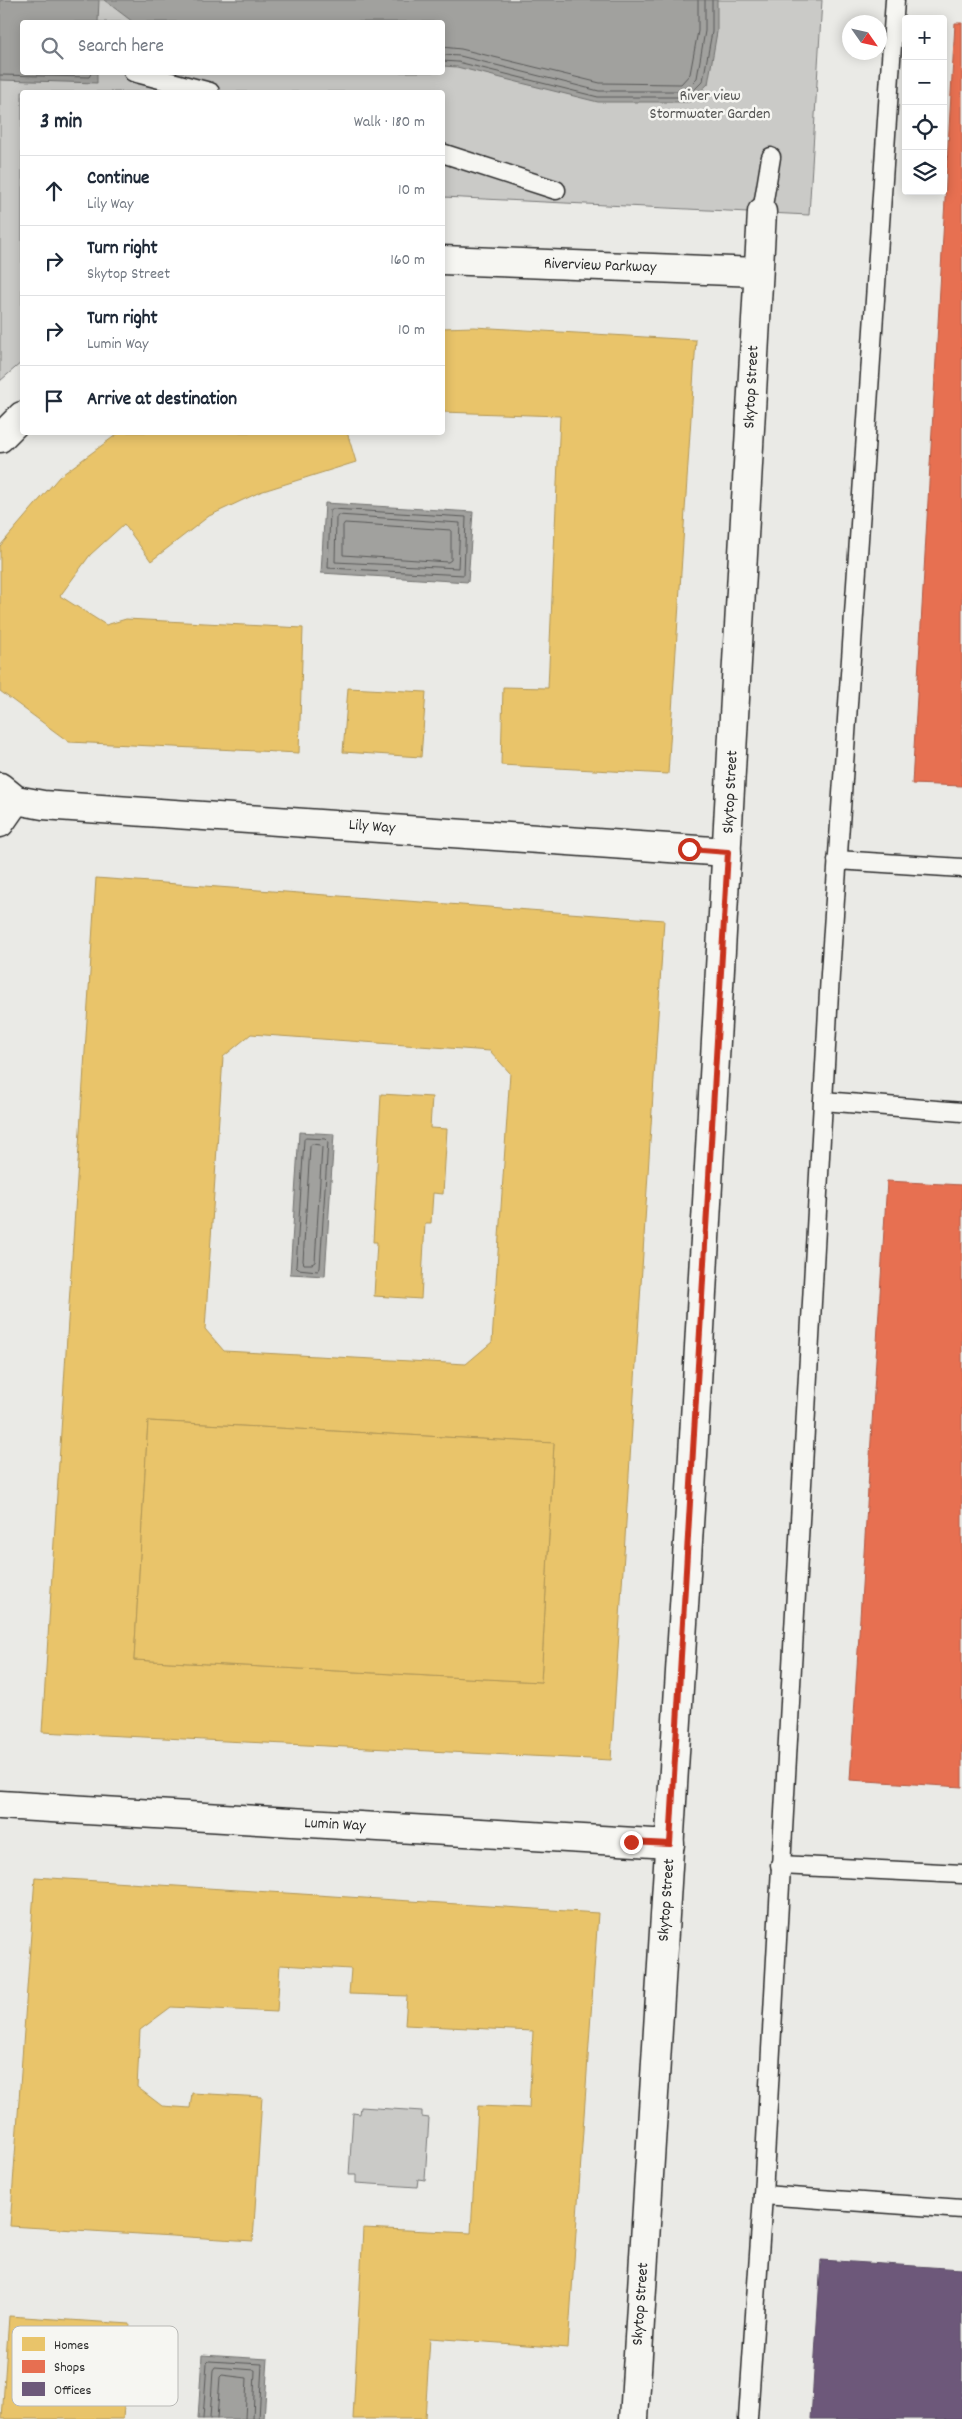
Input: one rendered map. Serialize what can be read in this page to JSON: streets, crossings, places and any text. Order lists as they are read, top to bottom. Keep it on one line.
{"streets":{"street":["Riverview Parkway","Skytop Street","Lily Way","Lumin Way"]},"crossings":[["Riverview Parkway","Skytop Street"],["Skytop Street","Lily Way"],["Skytop Street","Lumin Way"]],"parks":["River view Stormwater Garden"],"legend":["Homes","Shops","Offices"],"north":"bottom right","page":{"map_buttons":["+","−"],"search":"Search here","heading":["3 min","Walk · 180 m"],"list":[["Continue","Lily Way","10 m"],["Turn right","Skytop Street","160 m"],["Turn right","Lumin Way","10 m"],"Arrive at destination"]}}
